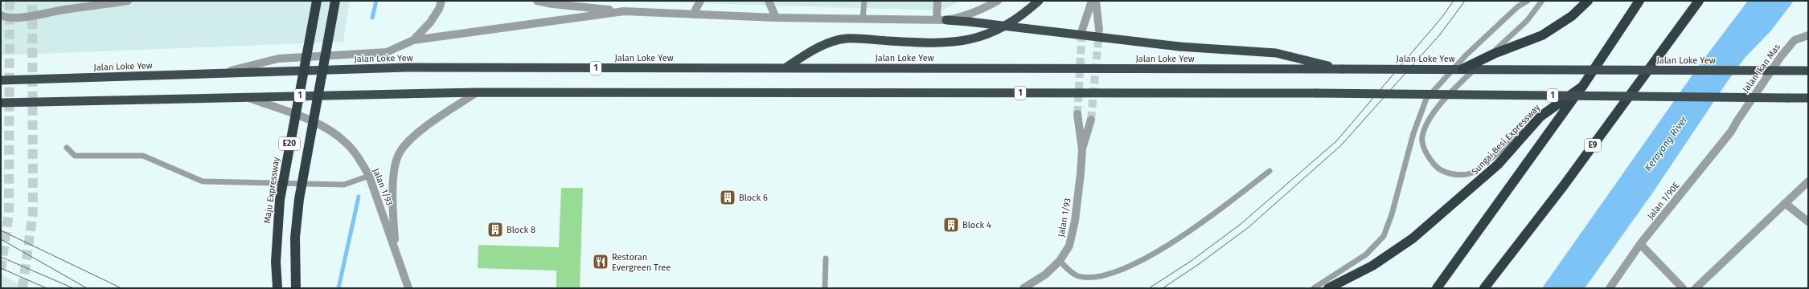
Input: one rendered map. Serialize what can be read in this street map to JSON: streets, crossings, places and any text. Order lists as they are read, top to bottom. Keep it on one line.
{"streets":{"highway":["Jalan Loke Yew","1","Sungai Besi Expressway","E20","E9","Maju Expressway"],"street":["Jalan Ikan Mas","Jalan 1/93","Jalan 1/90E"]},"crossings":[["1","Jalan 1/93"],["Jalan Ikan Mas","Jalan 1/90E"]],"water":["Kerayong River"],"places":{"building":["Block 6","Block 4","Block 8"],"restaurant":["Restoran Evergreen Tree"]}}
